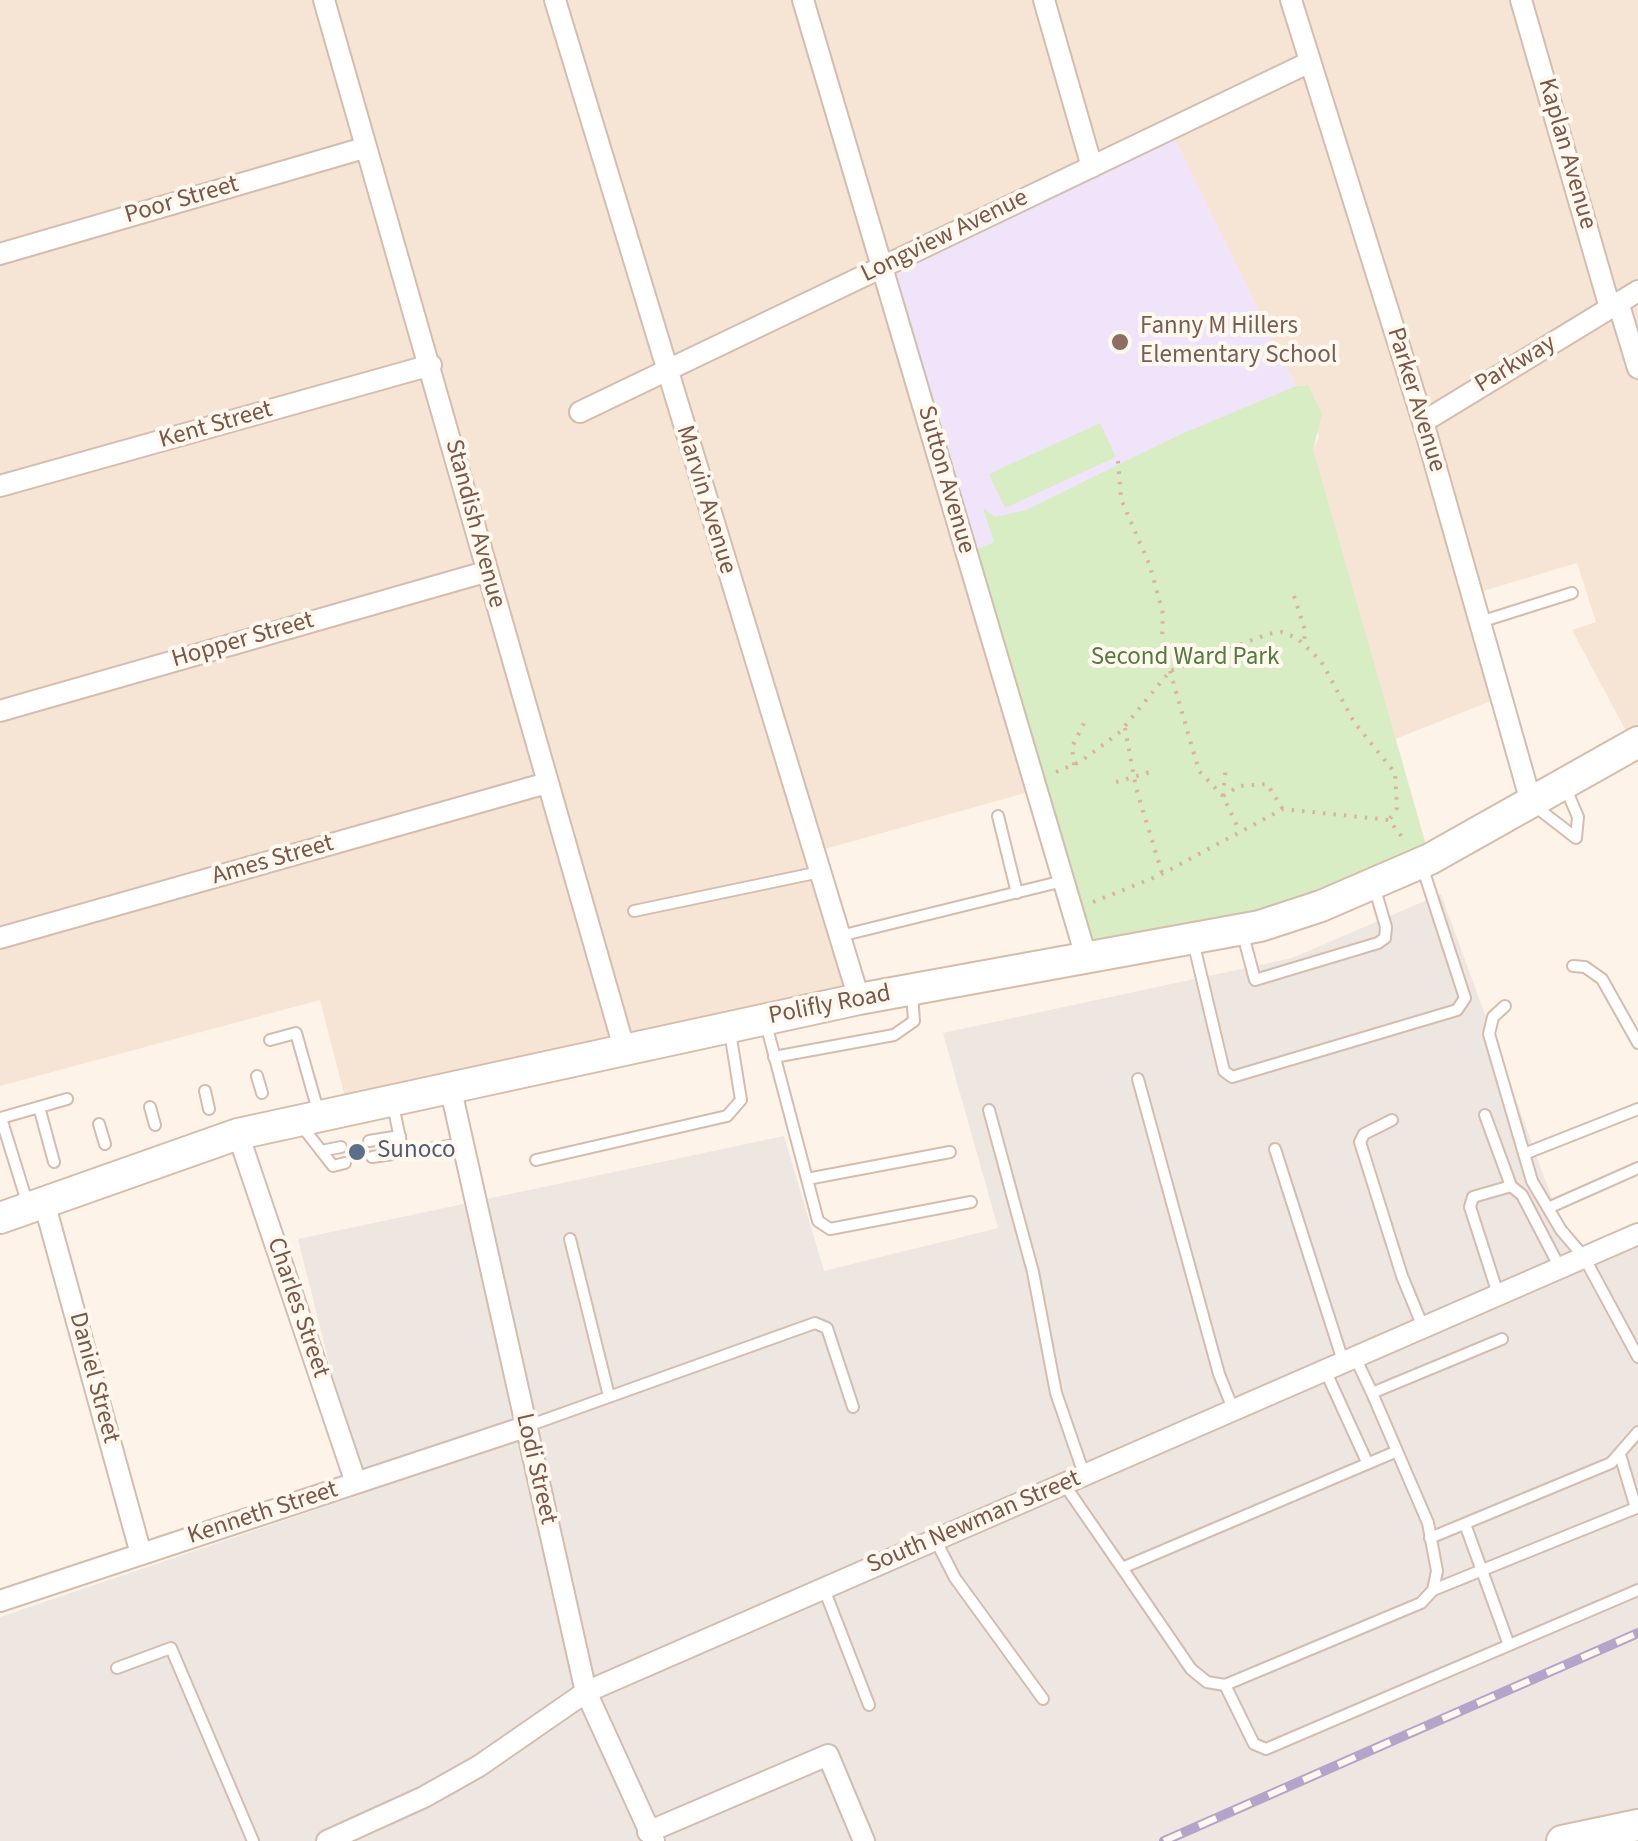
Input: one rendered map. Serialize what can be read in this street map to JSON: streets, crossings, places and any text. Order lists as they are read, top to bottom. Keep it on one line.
{"streets":{"main road":["Polifly Road"],"street":["Kaplan Avenue","Poor Street","Longview Avenue","Parkway","Parker Avenue","Kent Street","Sutton Avenue","Marvin Avenue","Standish Avenue","Hopper Street","Ames Street","Charles Street","Daniel Street","Lodi Street","Kenneth Street","South Newman Street"]},"crossings":[["Kaplan Avenue","Parkway"],["Poor Street","Standish Avenue"],["Longview Avenue","Parker Avenue"],["Longview Avenue","Sutton Avenue"],["Longview Avenue","Marvin Avenue"],["Parkway","Parker Avenue"],["Parker Avenue","Polifly Road"],["Kent Street","Standish Avenue"],["Sutton Avenue","Polifly Road"],["Marvin Avenue","Polifly Road"],["Standish Avenue","Hopper Street"],["Standish Avenue","Ames Street"],["Standish Avenue","Polifly Road"],["Polifly Road","Charles Street"],["Polifly Road","Daniel Street"],["Polifly Road","Lodi Street"],["Charles Street","Kenneth Street"],["Daniel Street","Kenneth Street"],["Lodi Street","Kenneth Street"],["Lodi Street","South Newman Street"]],"parks":["Second Ward Park"],"places":["Fanny M Hillers Elementary School","Sunoco"]}
